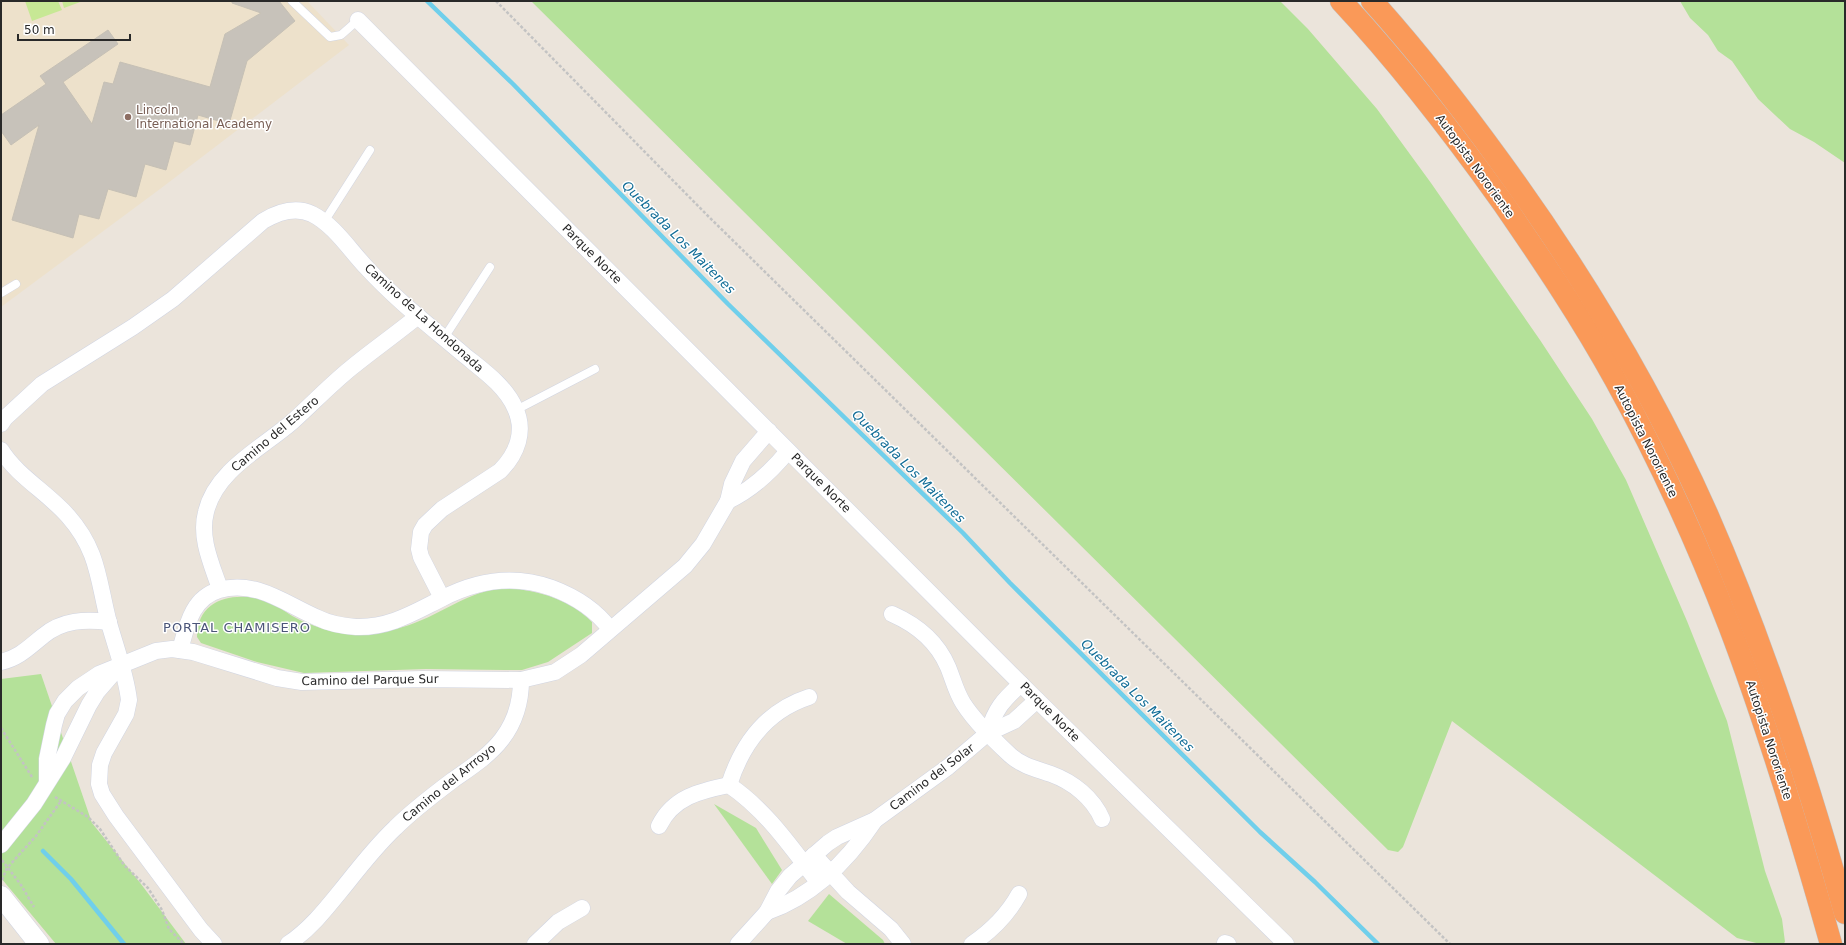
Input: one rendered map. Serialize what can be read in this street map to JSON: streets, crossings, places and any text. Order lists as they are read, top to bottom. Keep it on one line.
{"streets":{"highway":["Autopista Nororiente"],"street":["Parque Norte","Camino de La Hondonada","Camino del Estero","Camino del Parque Sur","Camino del Solar","Camino del Arrroyo"]},"crossings":[["Parque Norte","Camino del Parque Sur"],["Parque Norte","Camino del Solar"],["Camino de La Hondonada","Camino del Estero"],["Camino del Parque Sur","Camino del Arrroyo"]],"districts":["PORTAL CHAMISERO"],"water":["Quebrada Los Maitenes"],"places":["Lincoln International Academy"],"scale_bar":"50 m"}
